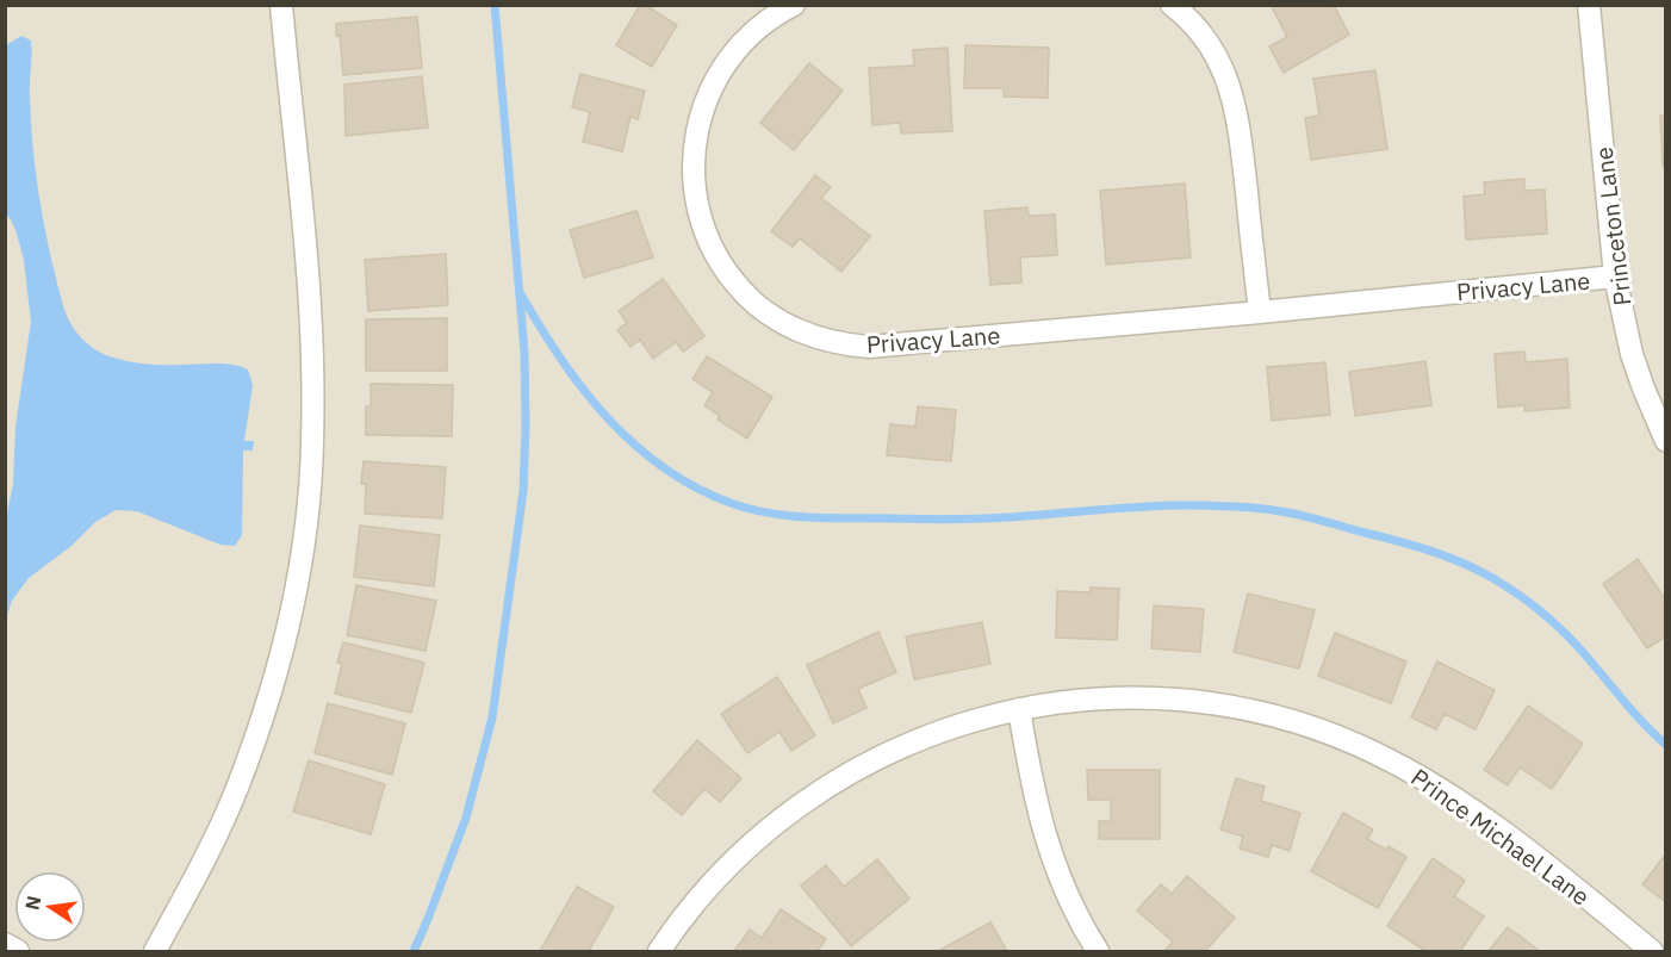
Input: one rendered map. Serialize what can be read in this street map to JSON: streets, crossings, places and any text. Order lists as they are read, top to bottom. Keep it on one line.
{"streets":{"street":["Princeton Lane","Privacy Lane","Prince Michael Lane"]},"crossings":[["Princeton Lane","Privacy Lane"]],"north":"left"}
